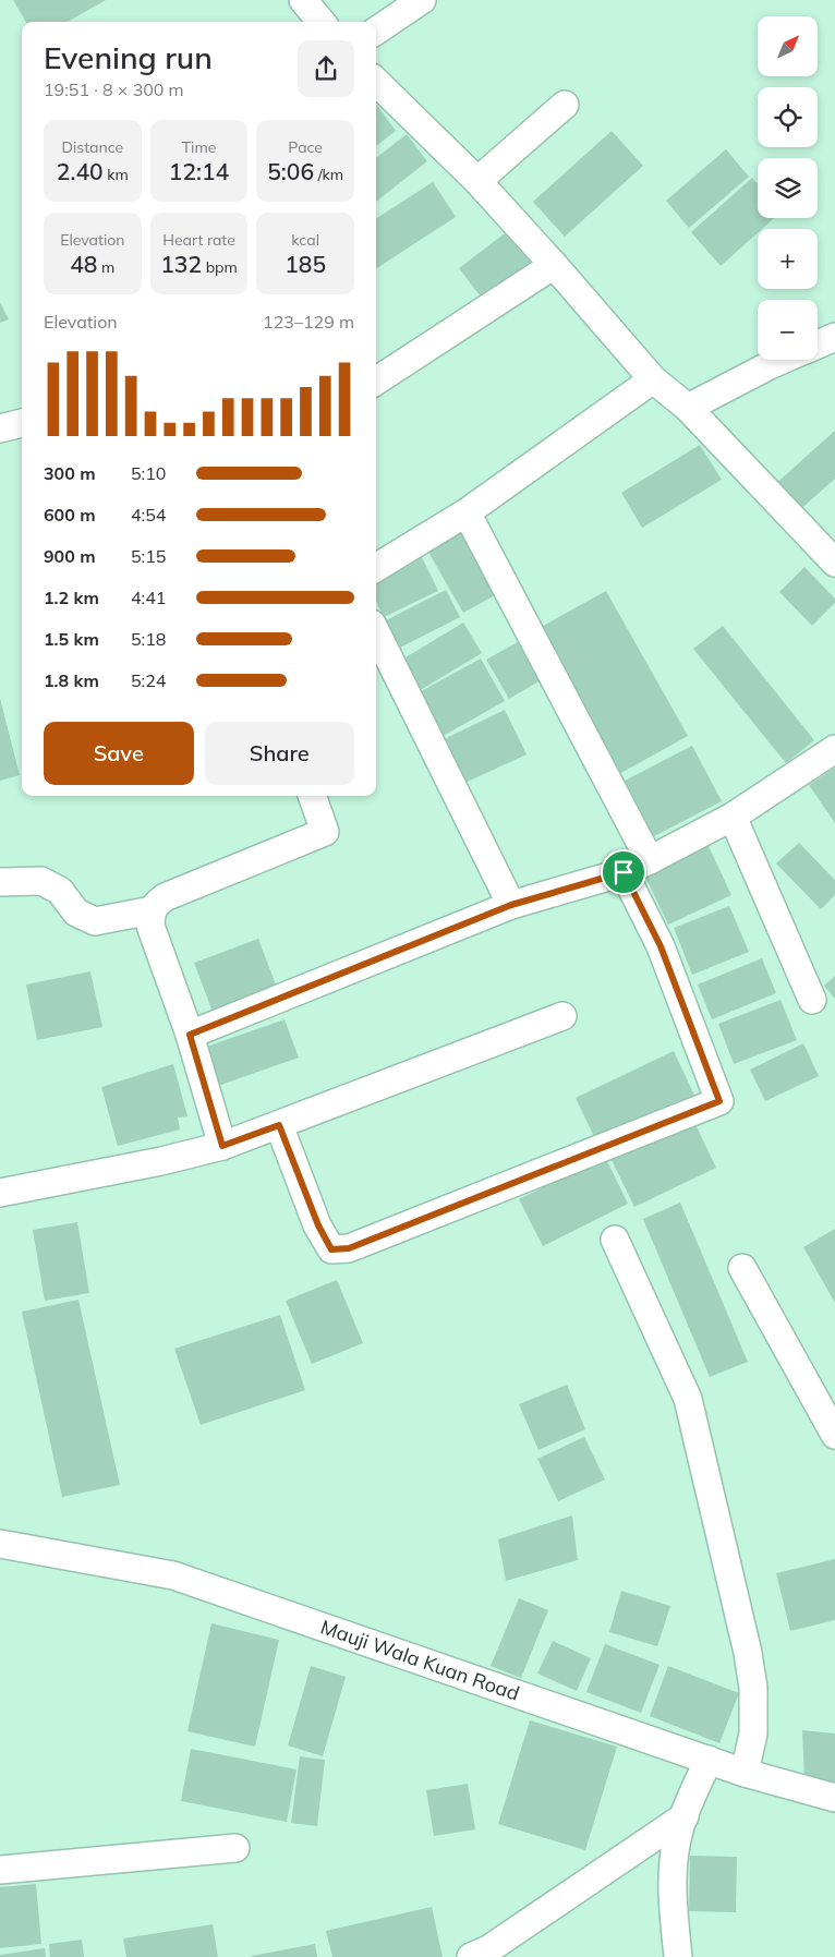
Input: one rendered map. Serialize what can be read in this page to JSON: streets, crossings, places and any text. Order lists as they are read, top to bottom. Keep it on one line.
{"streets":{"street":["Mauji Wala Kuan Road"]},"north":"top right","page":{"map_buttons":["+","−"],"heading":["Evening run","19:51 · 8 × 300 m"],"stats":[["Distance","2.40 km"],["Time","12:14"],["Pace","5:06 /km"],["Elevation","48 m"],["Heart rate","132 bpm"],["kcal","185"]],"chart":["Elevation","123–129 m"],"list":[{"name":"300 m","note":"5:10"},{"name":"600 m","note":"4:54"},{"name":"900 m","note":"5:15"},{"name":"1.2 km","note":"4:41"},{"name":"1.5 km","note":"5:18"},{"name":"1.8 km","note":"5:24"}],"buttons":["Save","Share"]}}
